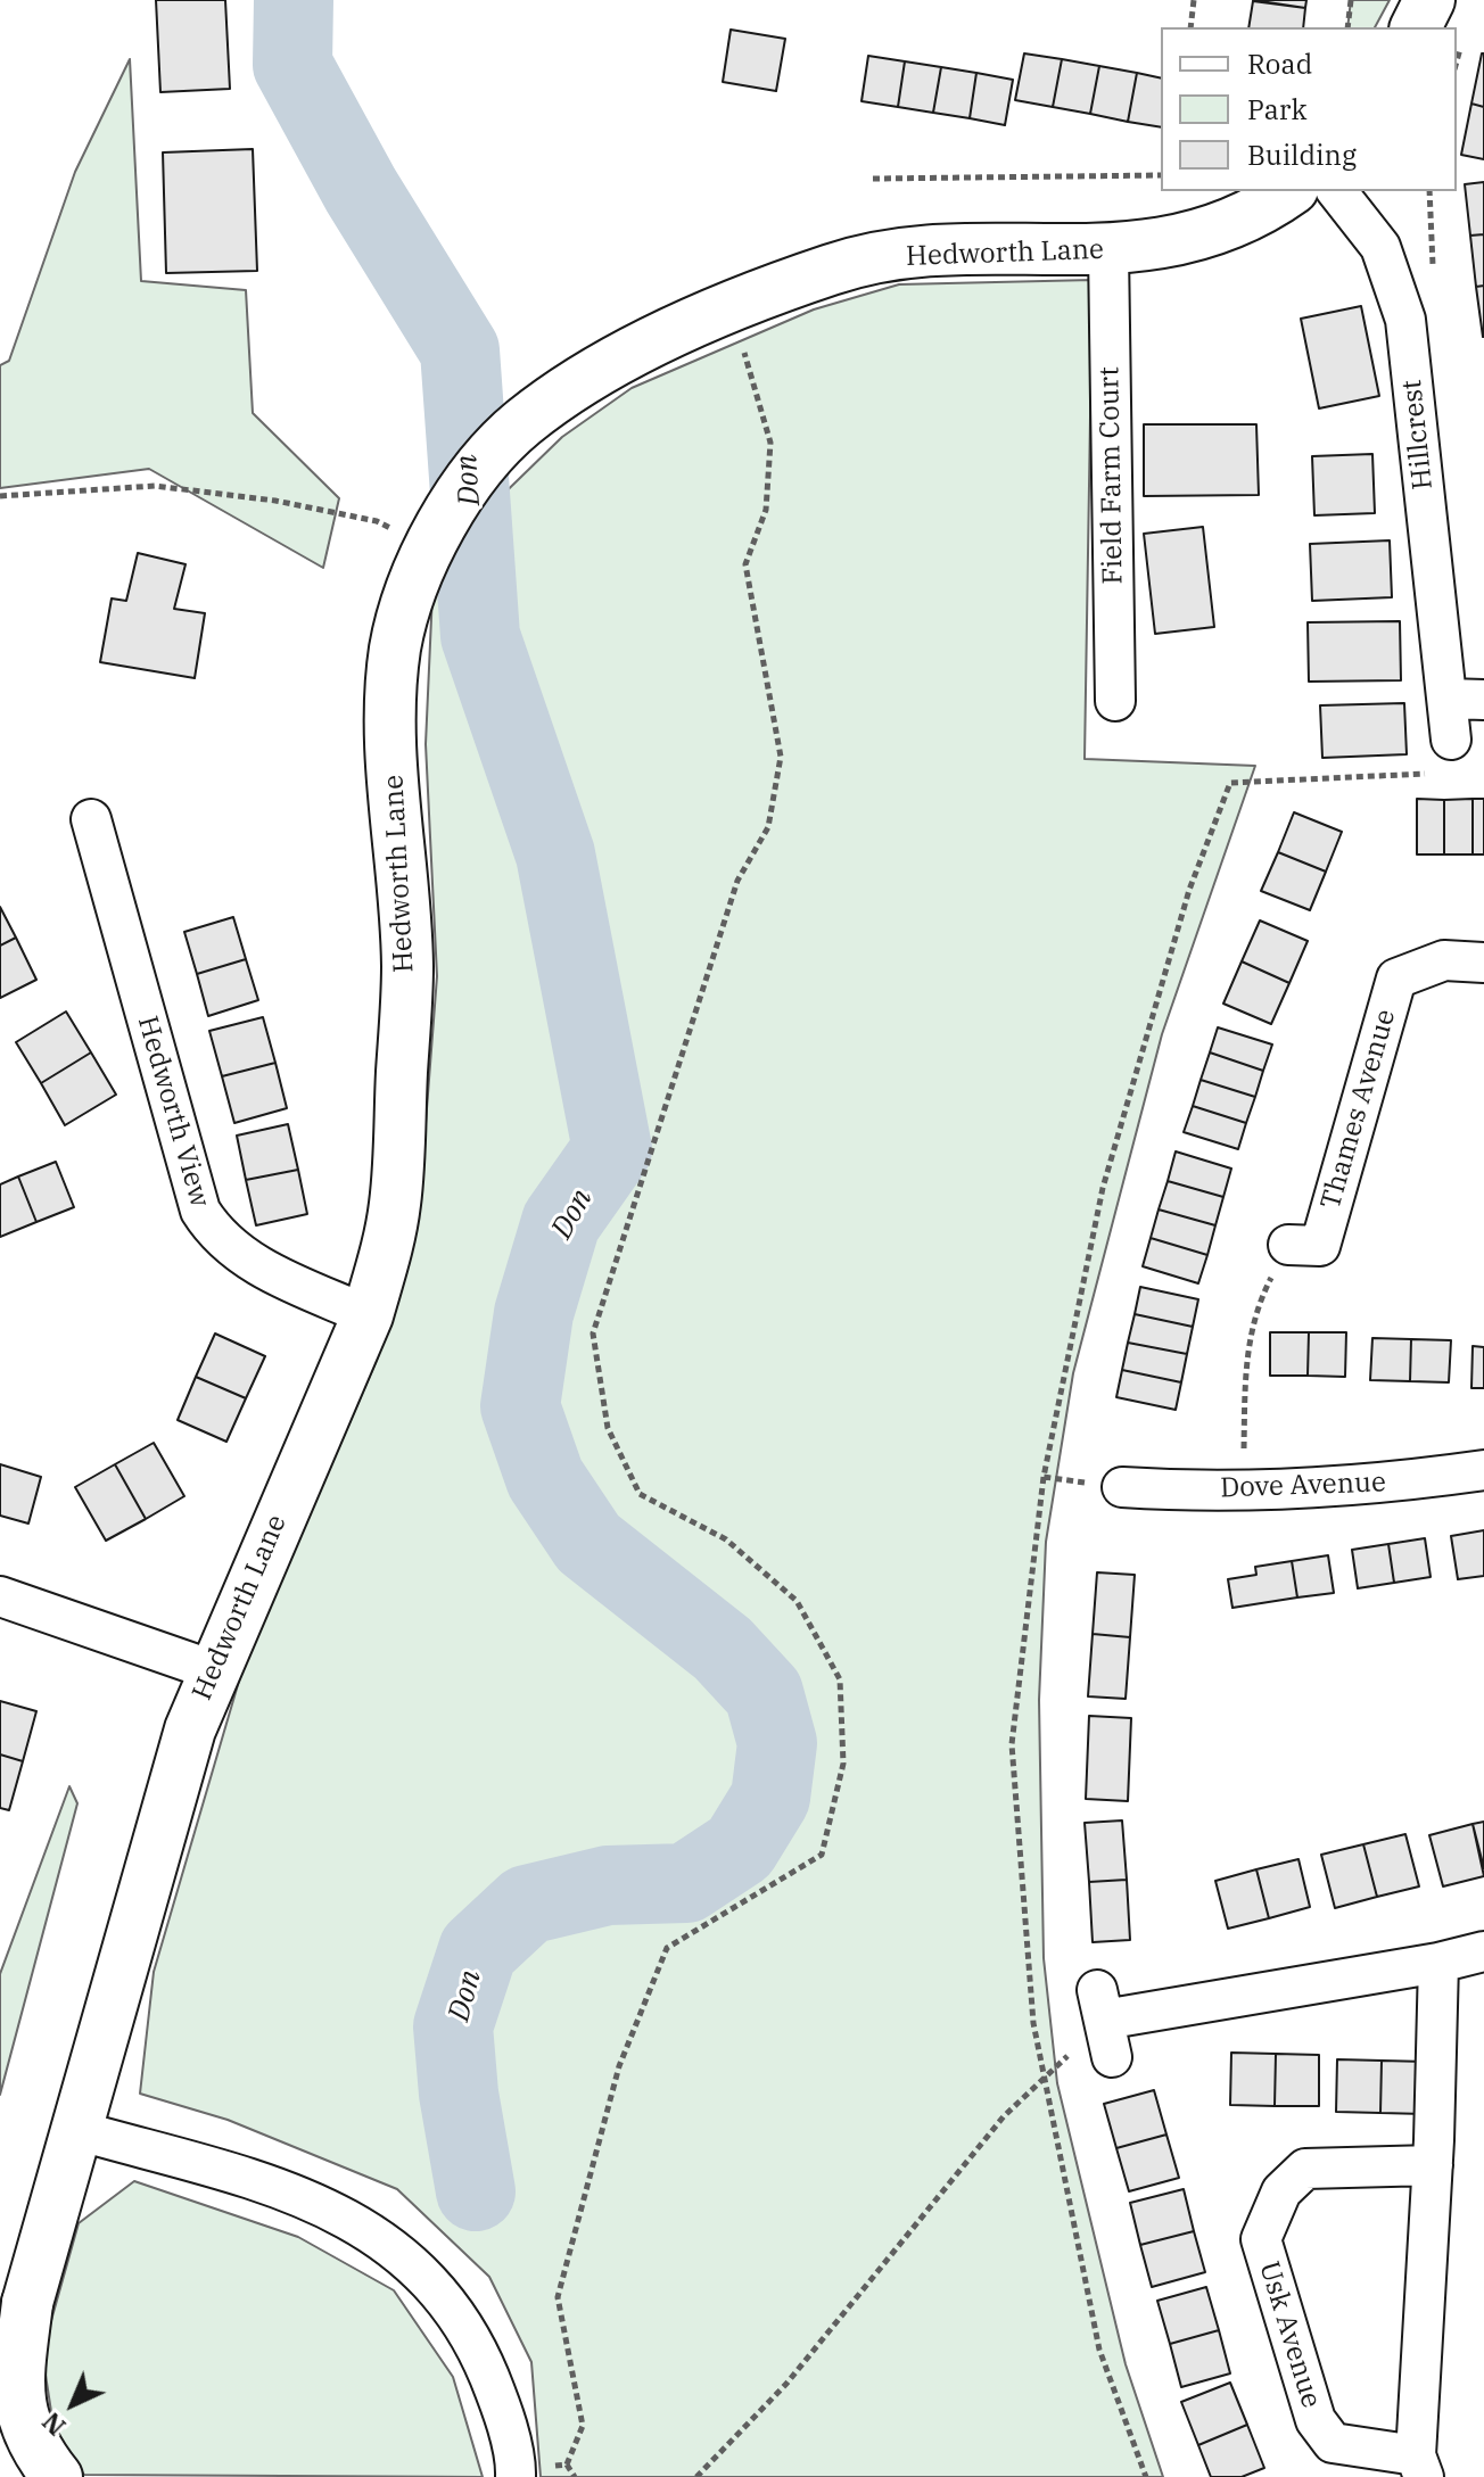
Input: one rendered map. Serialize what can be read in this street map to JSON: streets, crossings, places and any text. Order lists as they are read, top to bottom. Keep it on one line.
{"streets":{"main road":["Hedworth Lane"],"street":["Hillcrest","Field Farm Court","Thames Avenue","Hedworth View","Dove Avenue","Usk Avenue"]},"crossings":[["Hedworth Lane","Field Farm Court"],["Hedworth Lane","Hedworth View"]],"water":["Don"],"legend":["Road","Park","Building"],"north":"bottom left"}
